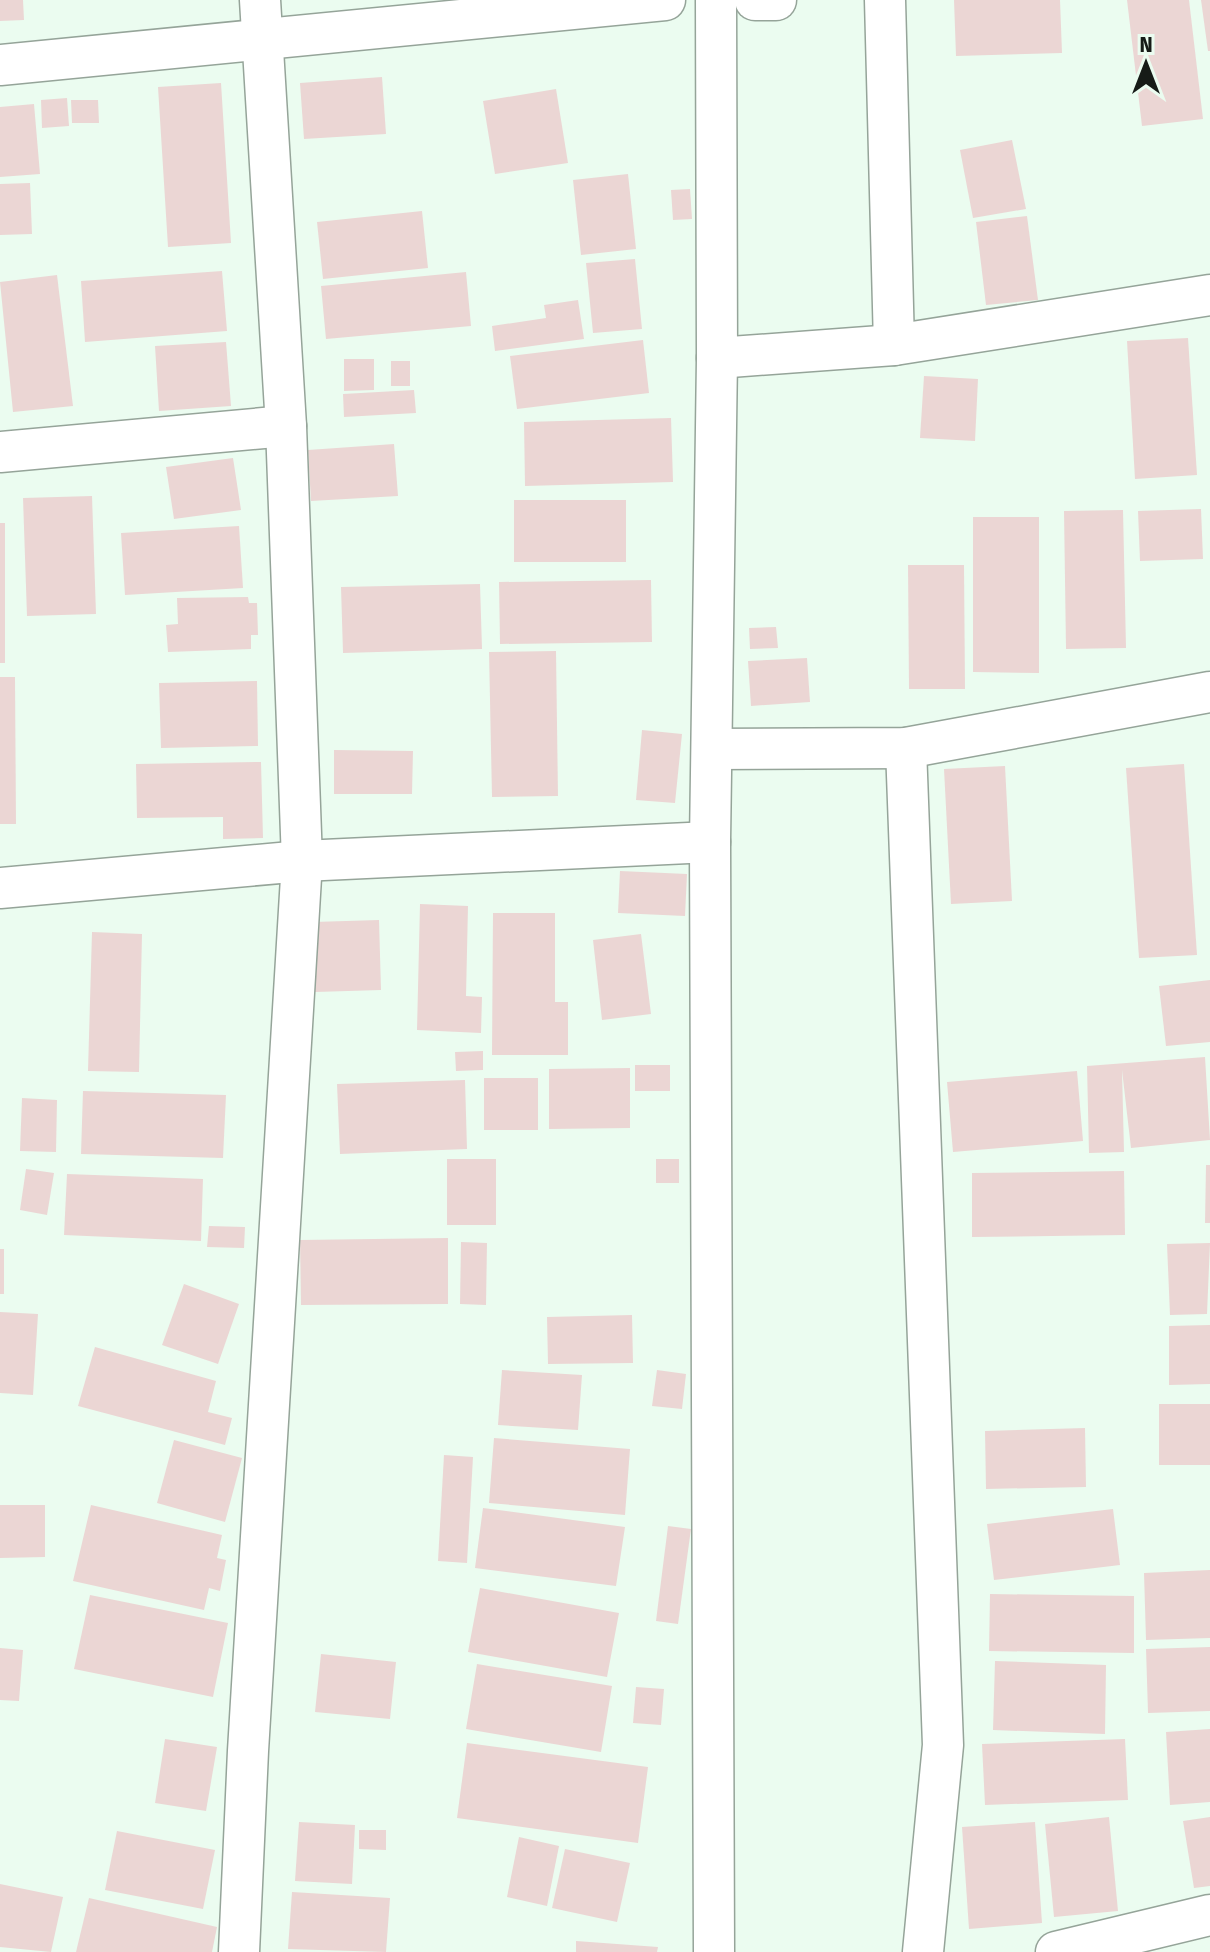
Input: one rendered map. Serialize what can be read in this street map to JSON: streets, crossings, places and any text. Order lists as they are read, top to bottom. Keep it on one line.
{"north":"top"}
